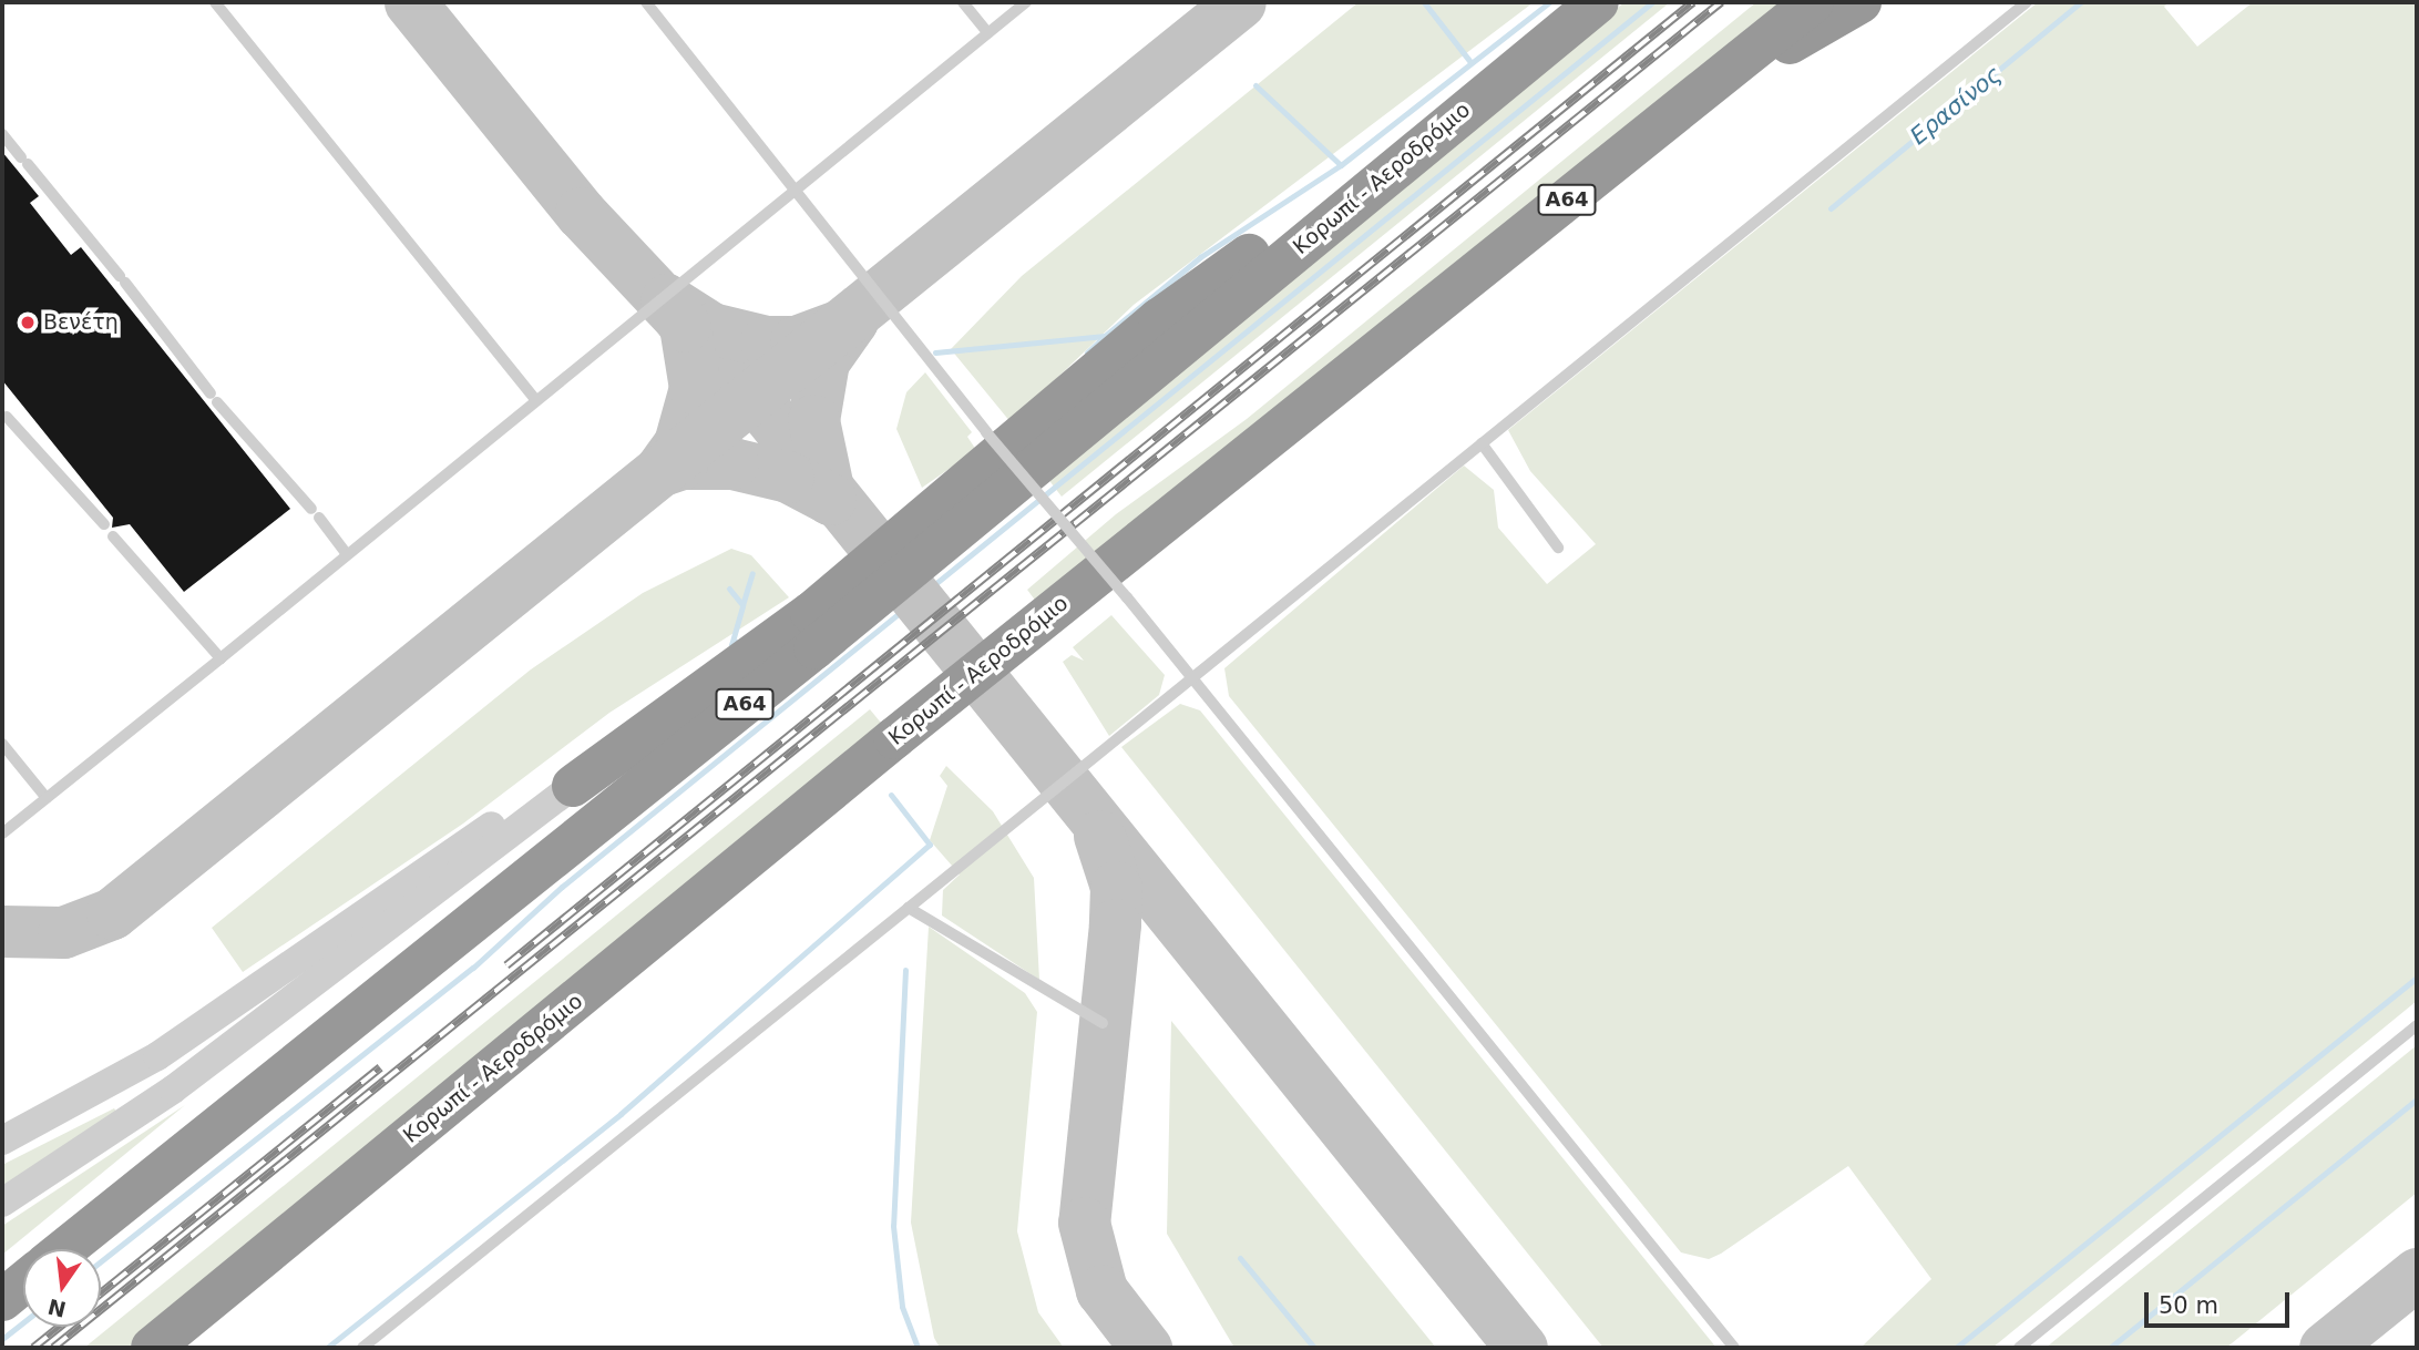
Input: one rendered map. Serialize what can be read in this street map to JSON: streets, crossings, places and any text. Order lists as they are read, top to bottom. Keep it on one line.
{"streets":{"highway":["Κορωπί - Αεροδρόμιο","Α64"]},"water":["Ερασίνος"],"places":["Βενέτη"],"scale_bar":"50 m","north":"bottom"}
